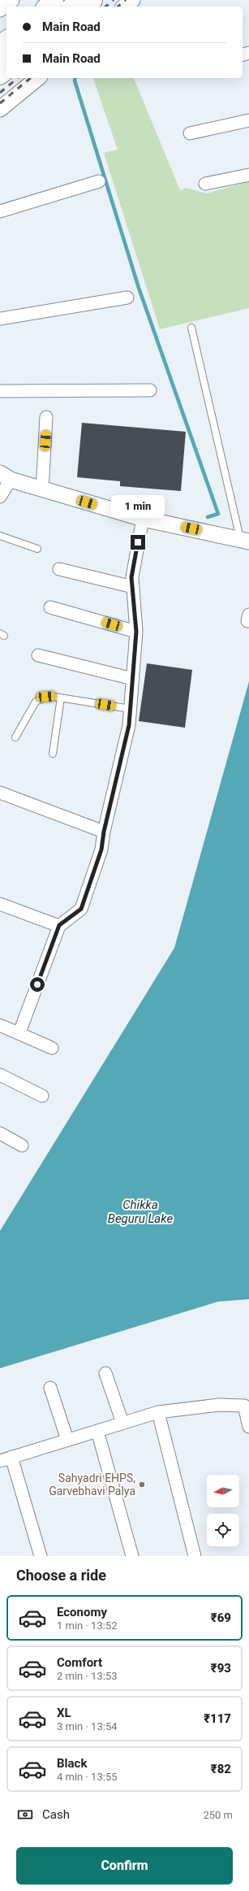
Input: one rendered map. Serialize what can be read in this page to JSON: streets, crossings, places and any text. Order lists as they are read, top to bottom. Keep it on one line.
{"water":["Chikka Beguru Lake"],"places":["Sahyadri EHPS, Garvebhavi Palya"],"north":"left","page":{"banner":["Main Road","Main Road"],"bubble":"1 min","heading":"Choose a ride","list":[{"name":"Economy","note":"1 min · 13:52","value":"₹69"},{"name":"Comfort","note":"2 min · 13:53","value":"₹93"},{"name":"XL","note":"3 min · 13:54","value":"₹117"},{"name":"Black","note":"4 min · 13:55","value":"₹82"}],"pay":["Cash","250 m"],"buttons":"Confirm"}}
